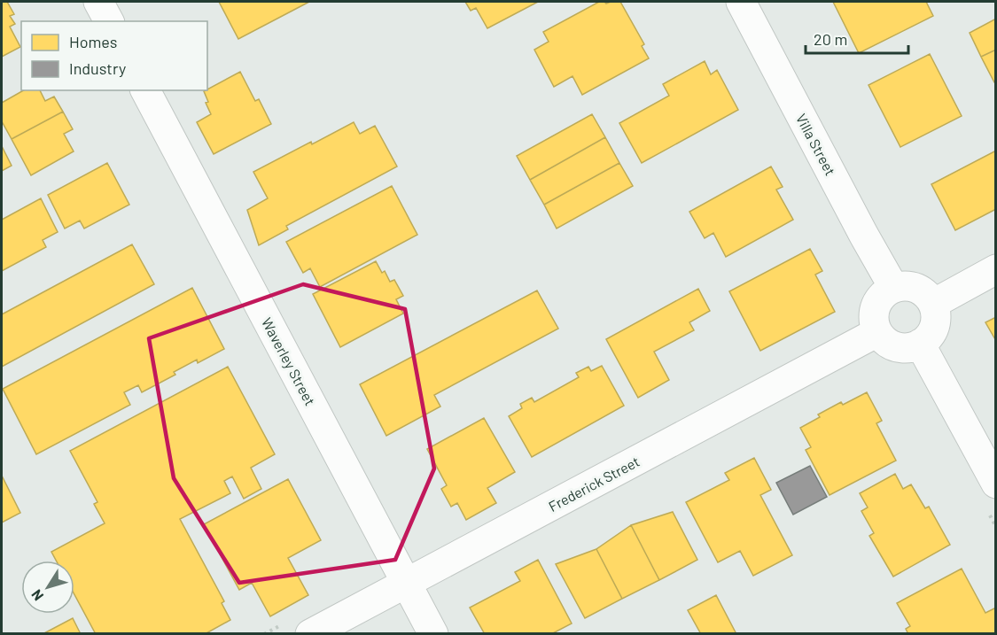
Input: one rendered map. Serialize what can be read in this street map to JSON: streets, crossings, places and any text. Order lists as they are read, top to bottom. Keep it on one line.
{"streets":{"street":["Villa Street","Waverley Street","Frederick Street"]},"crossings":[["Villa Street","Frederick Street"],["Waverley Street","Frederick Street"]],"legend":["Homes","Industry"],"scale_bar":"20 m","north":"bottom left"}
